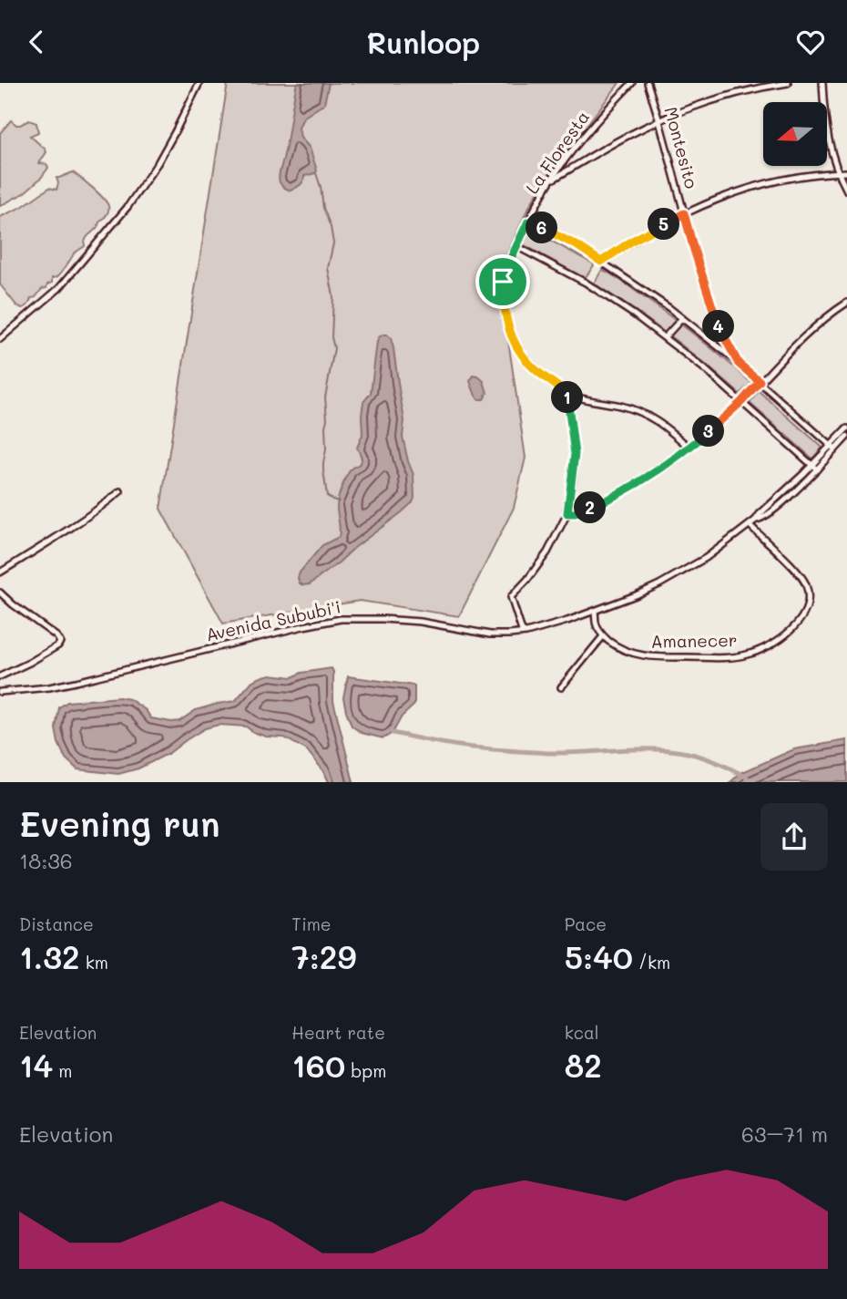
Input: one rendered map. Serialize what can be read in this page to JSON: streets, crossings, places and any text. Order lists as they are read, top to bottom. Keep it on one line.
{"streets":{"street":["Montesito","La Floresta","Avenida Sububi'i","Amanecer"]},"crossings":[["Avenida Sububi'i","Amanecer"]],"north":"left","page":{"header":"Runloop","pins":["5","6","4","1","3","2"],"heading":["Evening run","18:36"],"stats":[["Distance","1.32 km"],["Time","7:29"],["Pace","5:40 /km"],["Elevation","14 m"],["Heart rate","160 bpm"],["kcal","82"]],"chart":["Elevation","63–71 m"]}}
